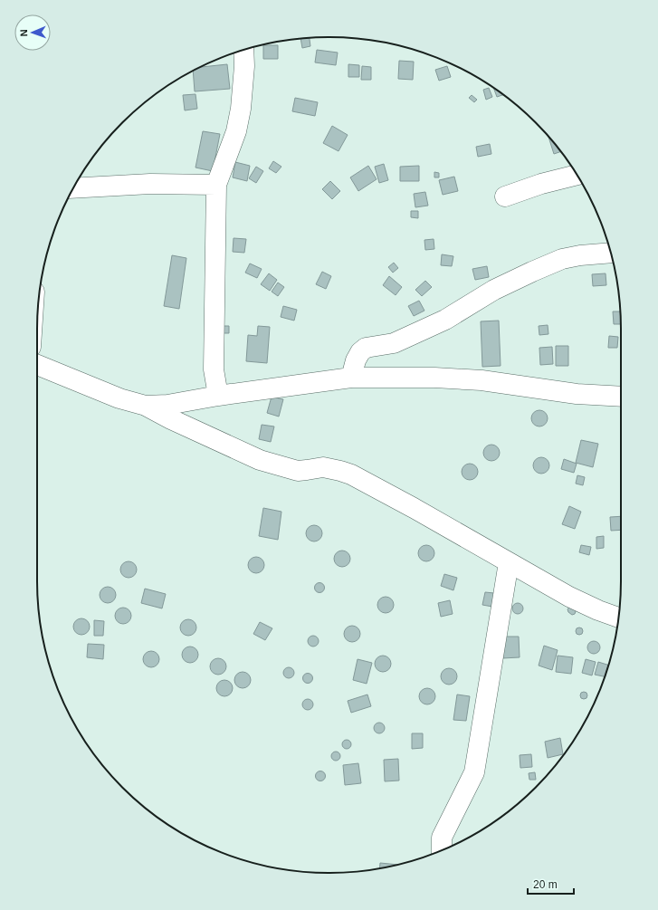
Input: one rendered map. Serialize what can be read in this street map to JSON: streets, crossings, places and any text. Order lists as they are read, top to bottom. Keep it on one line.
{"scale_bar":"20 m","north":"left"}
